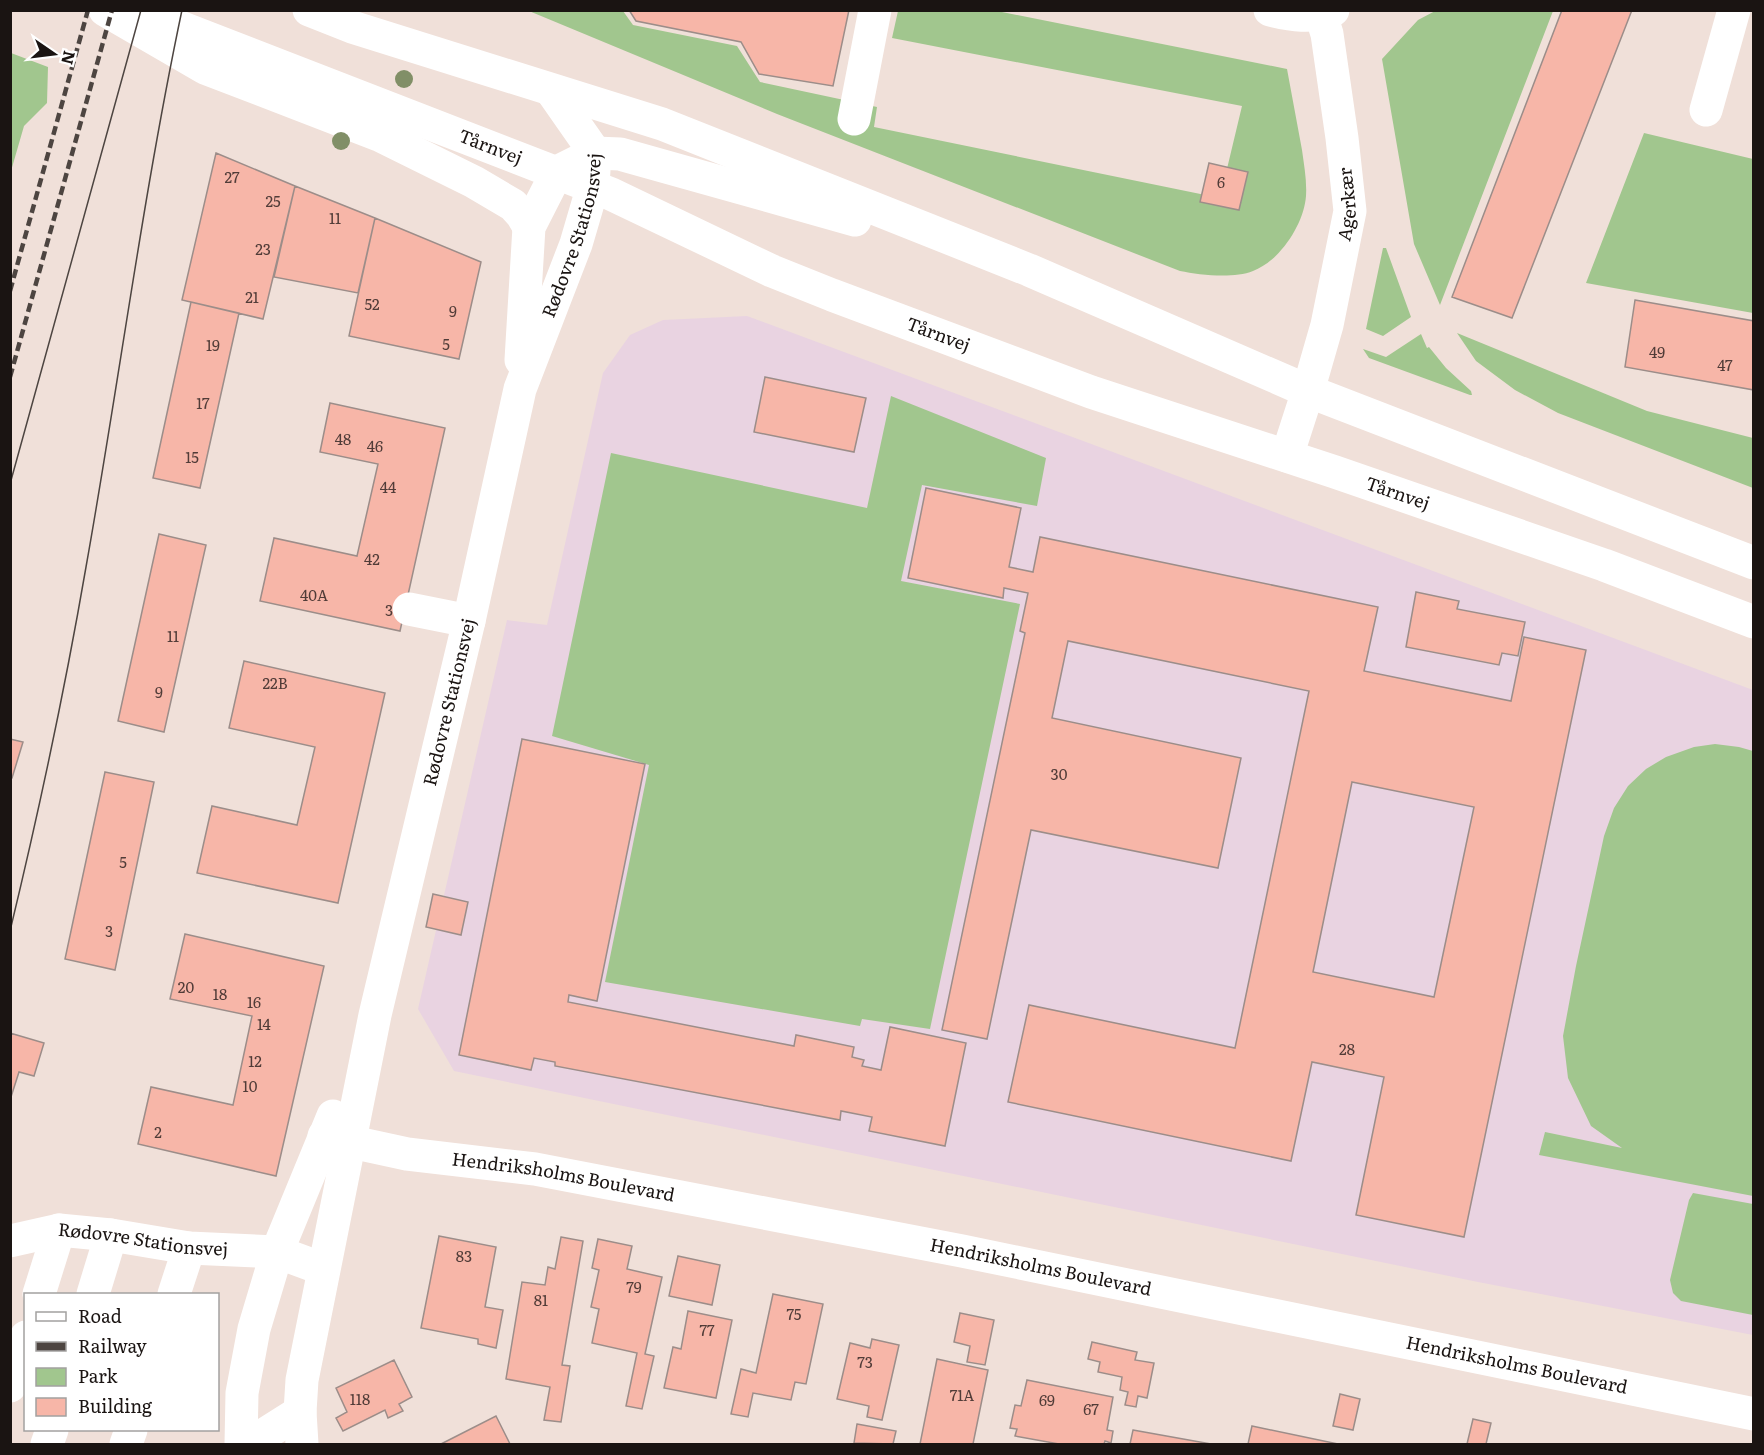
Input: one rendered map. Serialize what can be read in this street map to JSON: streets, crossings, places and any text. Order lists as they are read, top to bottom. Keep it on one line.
{"streets":{"street":["Tårnvej","Agerkær","Rødovre Stationsvej","Hendriksholms Boulevard"]},"crossings":[["Tårnvej","Agerkær"],["Tårnvej","Rødovre Stationsvej"],["Rødovre Stationsvej","Hendriksholms Boulevard"]],"house_numbers":["27","6","25","11","23","21","52","9","5","19","49","47","17","48","46","15","44","42","40A","3","11","22B","9","30","5","3","20","18","16","14","28","12","10","2","83","79","81","75","77","73","71A","118","69","67"],"legend":["Road","Railway","Park","Building"],"north":"right"}
